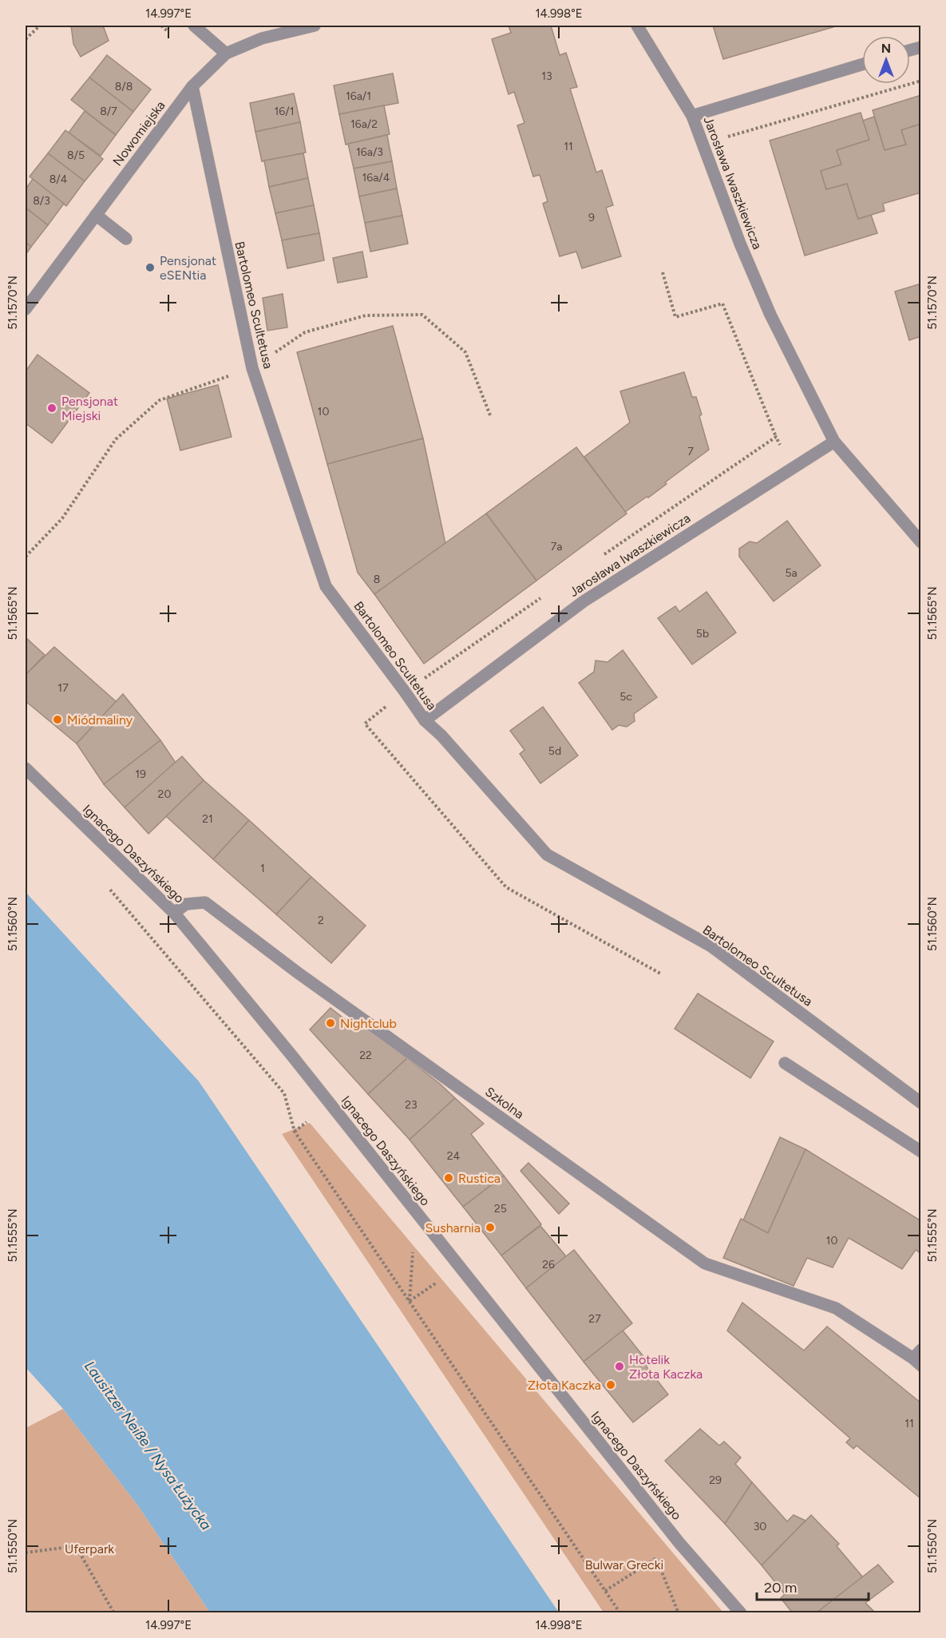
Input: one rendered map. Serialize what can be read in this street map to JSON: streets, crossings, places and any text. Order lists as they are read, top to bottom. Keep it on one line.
{"streets":{"street":["Nowomiejska","Jarosława Iwaszkiewicza","Bartolomeo Scultetusa","Ignacego Daszyńskiego","Szkolna"]},"crossings":[["Nowomiejska","Bartolomeo Scultetusa"],["Jarosława Iwaszkiewicza","Bartolomeo Scultetusa"],["Ignacego Daszyńskiego","Szkolna"]],"water":["Lausitzer Neiße / Nysa Łużycka"],"parks":["Uferpark","Bulwar Grecki"],"places":["Pensjonat eSENtia","Pensjonat Miejski","Miódmaliny","Nightclub","Rustica","Susharnia","Hotelik Złota Kaczka","Złota Kaczka"],"house_numbers":["13","8/8","16a/1","8/7","16/1","16a/2","11","16a/3","8/5","16a/4","8/4","8/3","9","10","7","7a","5a","8","5b","17","5c","5d","19","20","21","1","2","22","23","24","25","10","26","27","11","29","30"],"scale_bar":"20 m","north":"top","coordinates":["14.997°E","14.998°E","51.1570°N","51.1565°N","51.1560°N","51.1555°N","51.1550°N"]}
